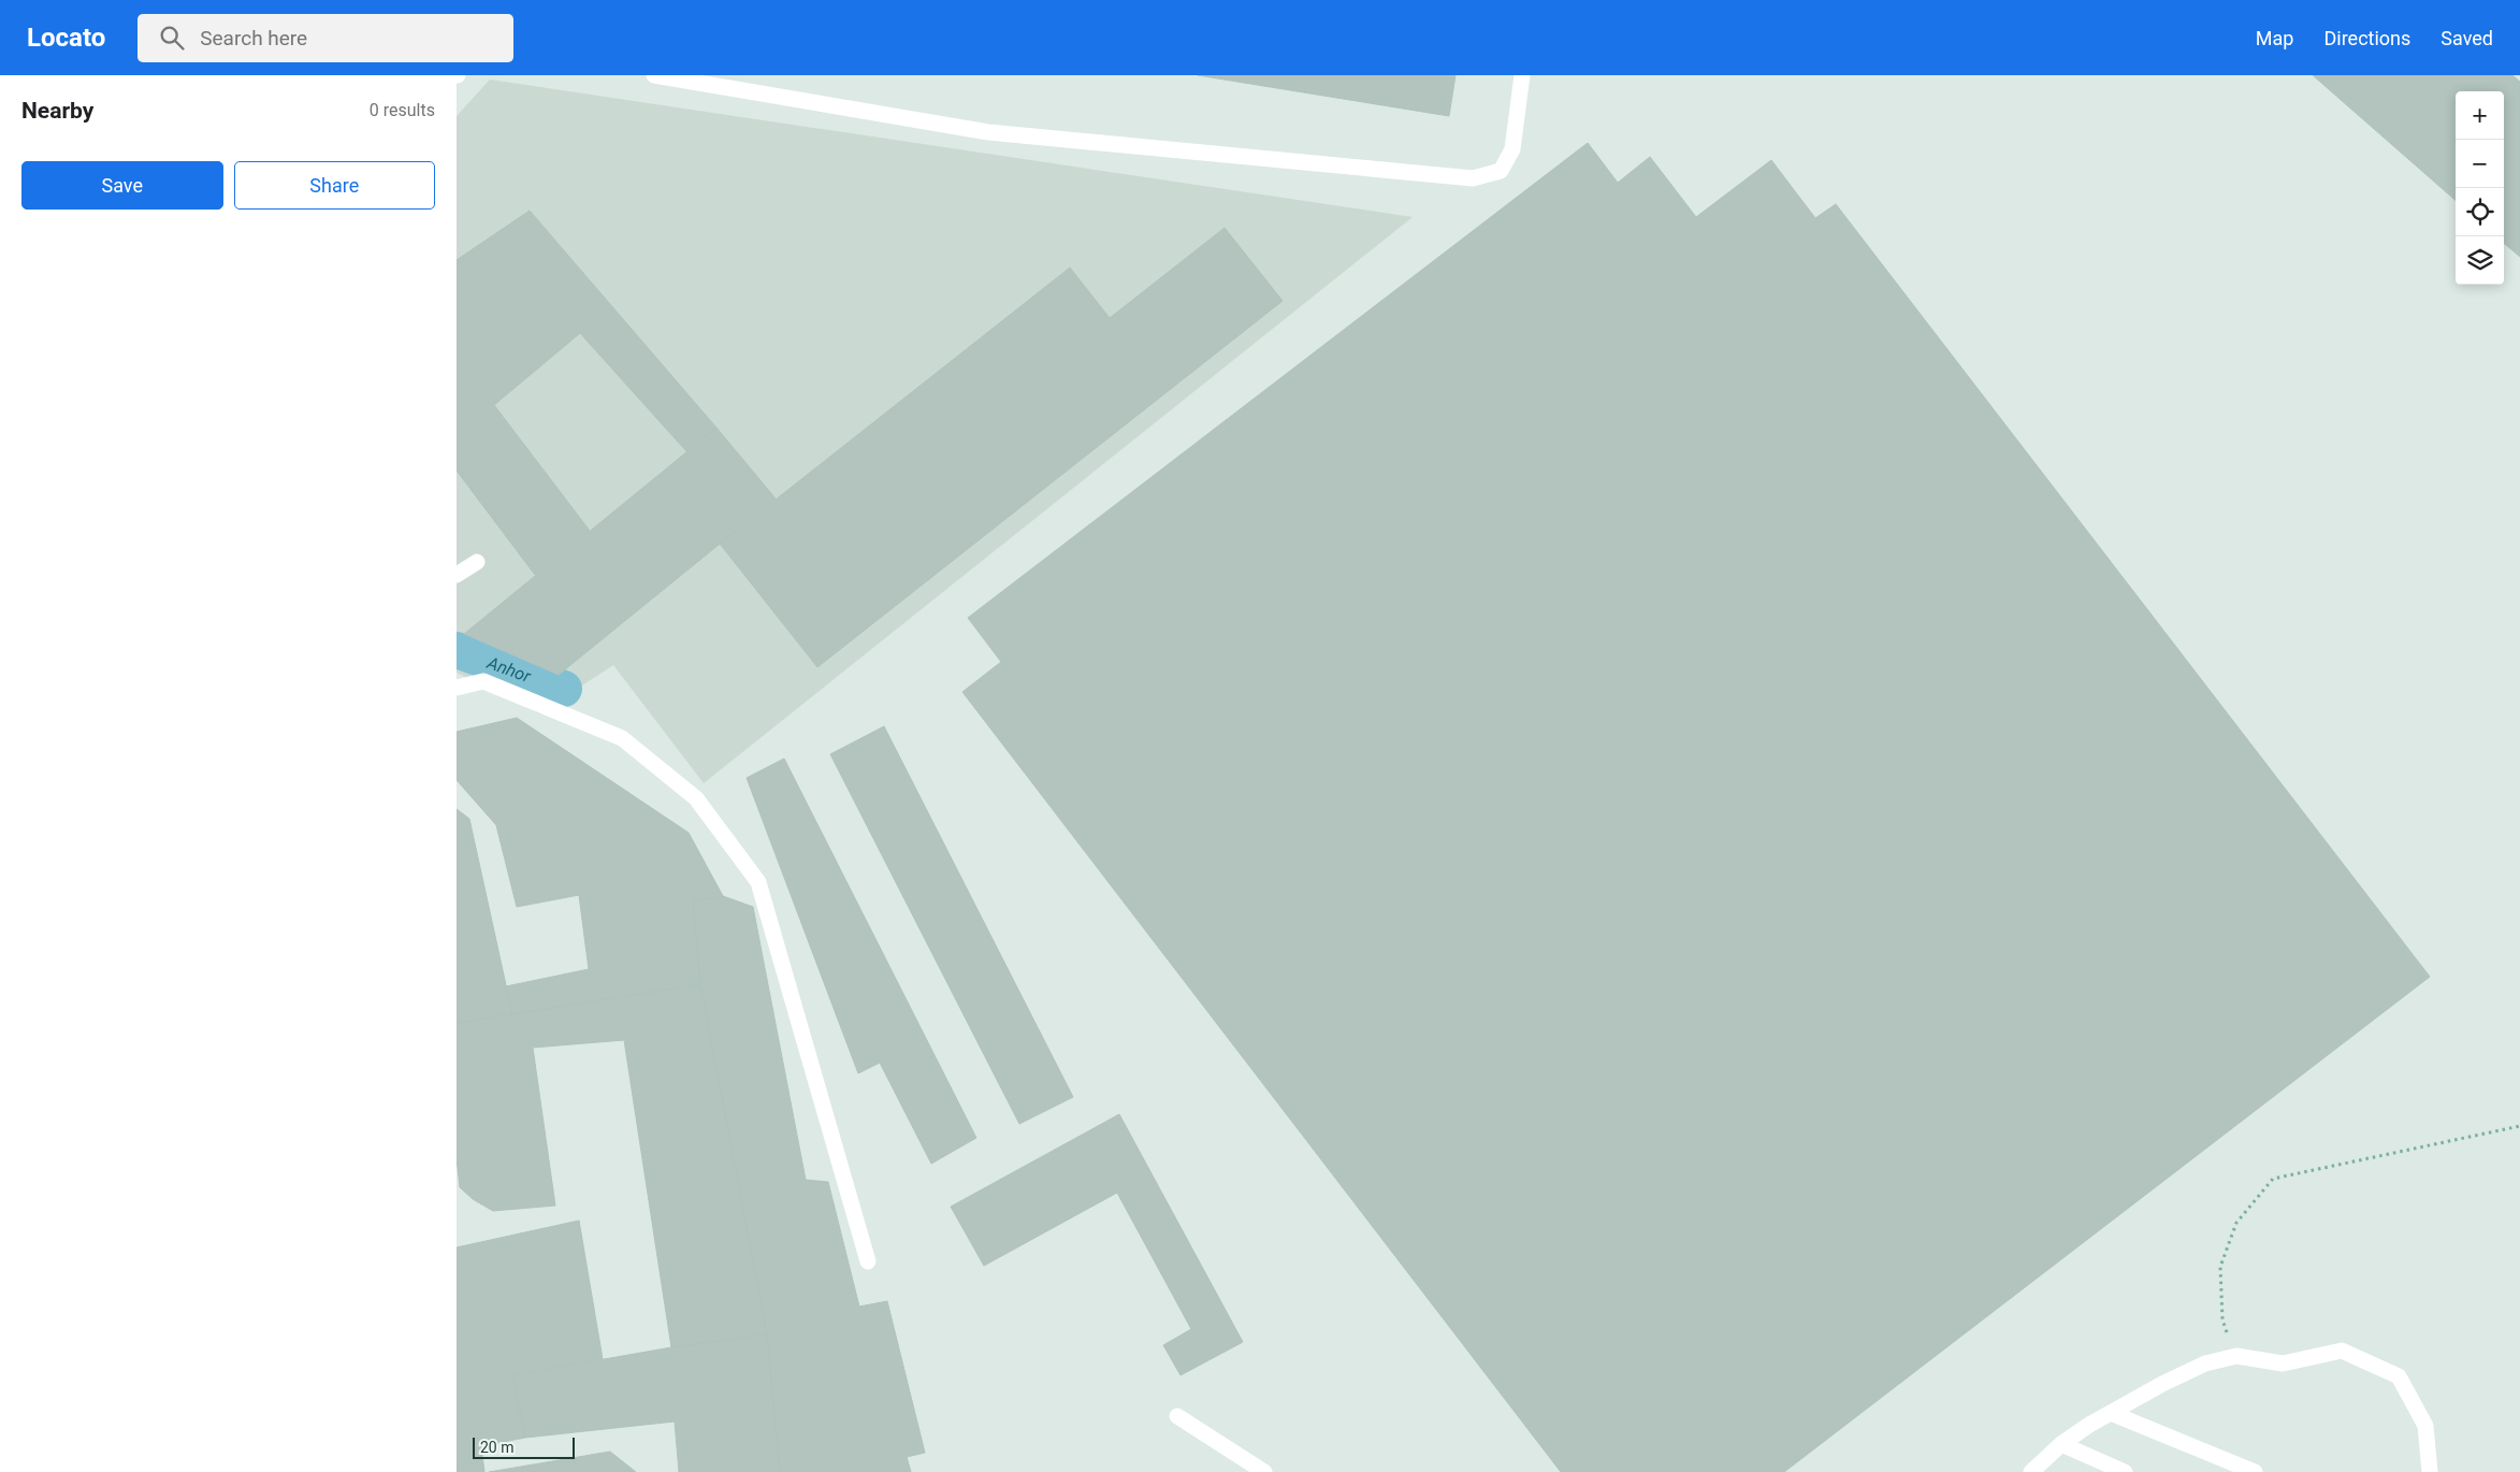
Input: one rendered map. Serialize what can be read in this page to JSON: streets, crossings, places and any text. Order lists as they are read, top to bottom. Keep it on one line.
{"water":["Anhor"],"scale_bar":"20 m","page":{"header":"Locato","search":"Search here","nav":["Map","Directions","Saved"],"heading":["Nearby","0 results"],"map_buttons":["+","−"],"buttons":["Save","Share"],"scale":"20 m"}}
